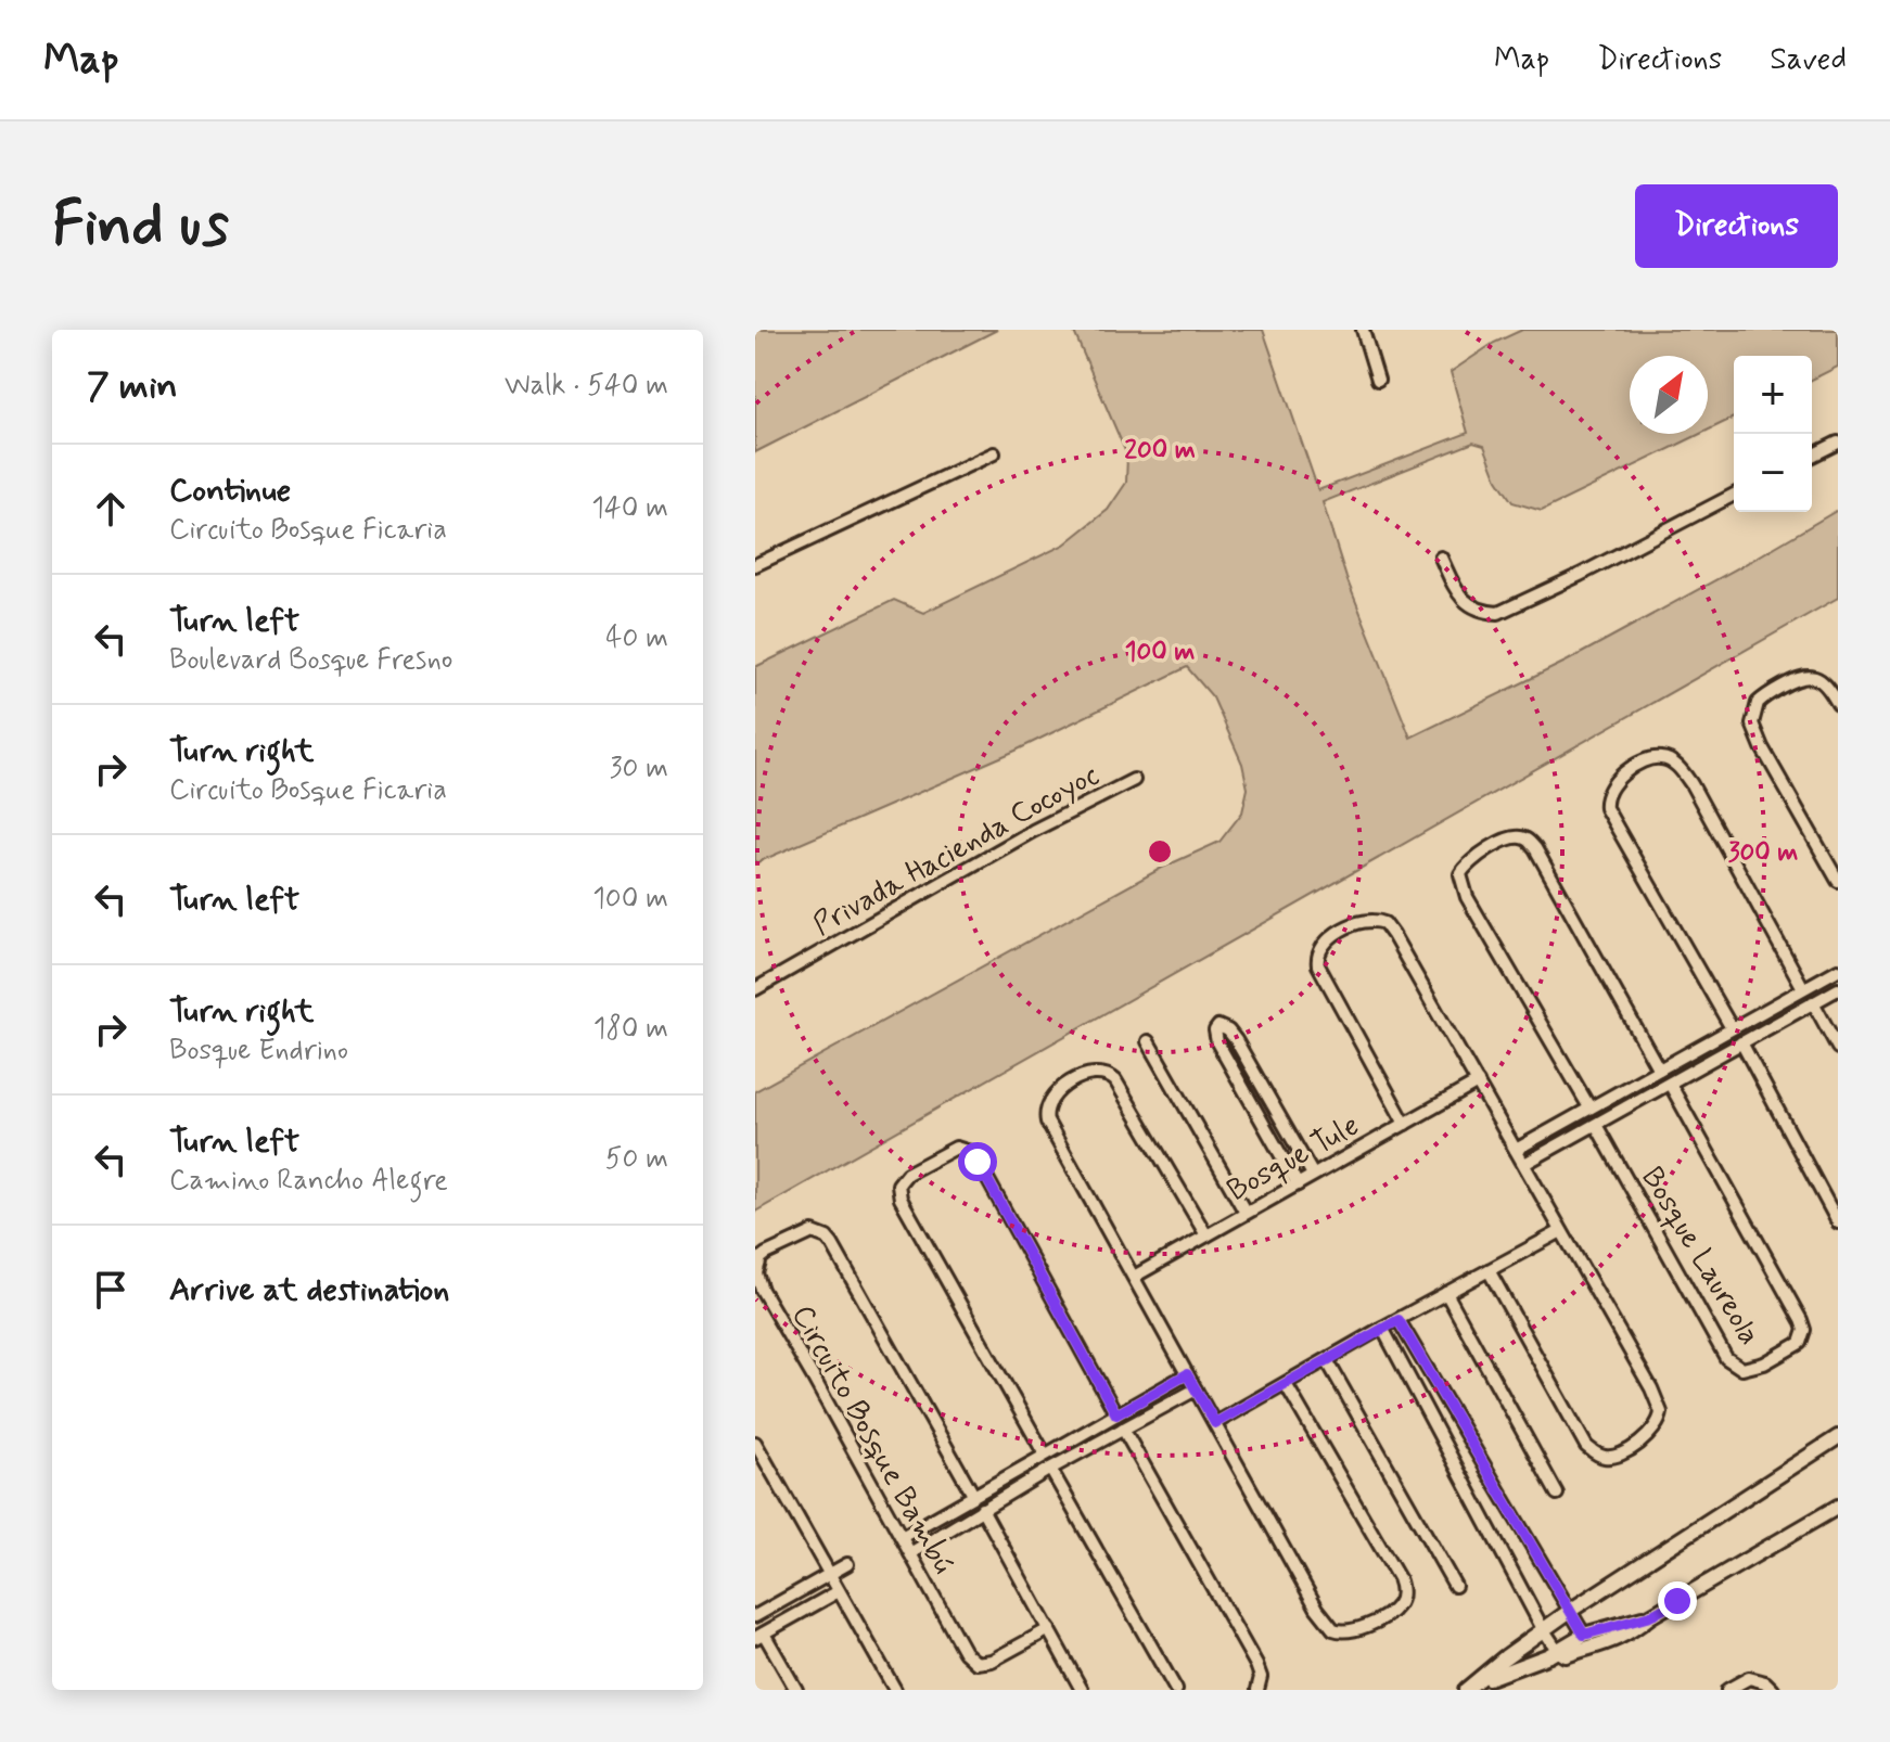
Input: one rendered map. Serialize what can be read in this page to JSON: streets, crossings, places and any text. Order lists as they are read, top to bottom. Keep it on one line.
{"streets":{"street":["Privada Hacienda Cocoyoc","Bosque Tule","Bosque Laureola","Circuito Bosque Bambú"]},"north":"top right","page":{"header":"Map","nav":["Map","Directions","Saved"],"buttons":"Directions","title":"Find us","heading":["7 min","Walk · 540 m"],"map_buttons":["+","−"],"list":[["Continue","Circuito Bosque Ficaria","140 m"],["Turn left","Boulevard Bosque Fresno","40 m"],["Turn right","Circuito Bosque Ficaria","30 m"],["Turn left","100 m"],["Turn right","Bosque Endrino","180 m"],["Turn left","Camino Rancho Alegre","50 m"],"Arrive at destination"]},"rings":["200 m","100 m","300 m"]}
